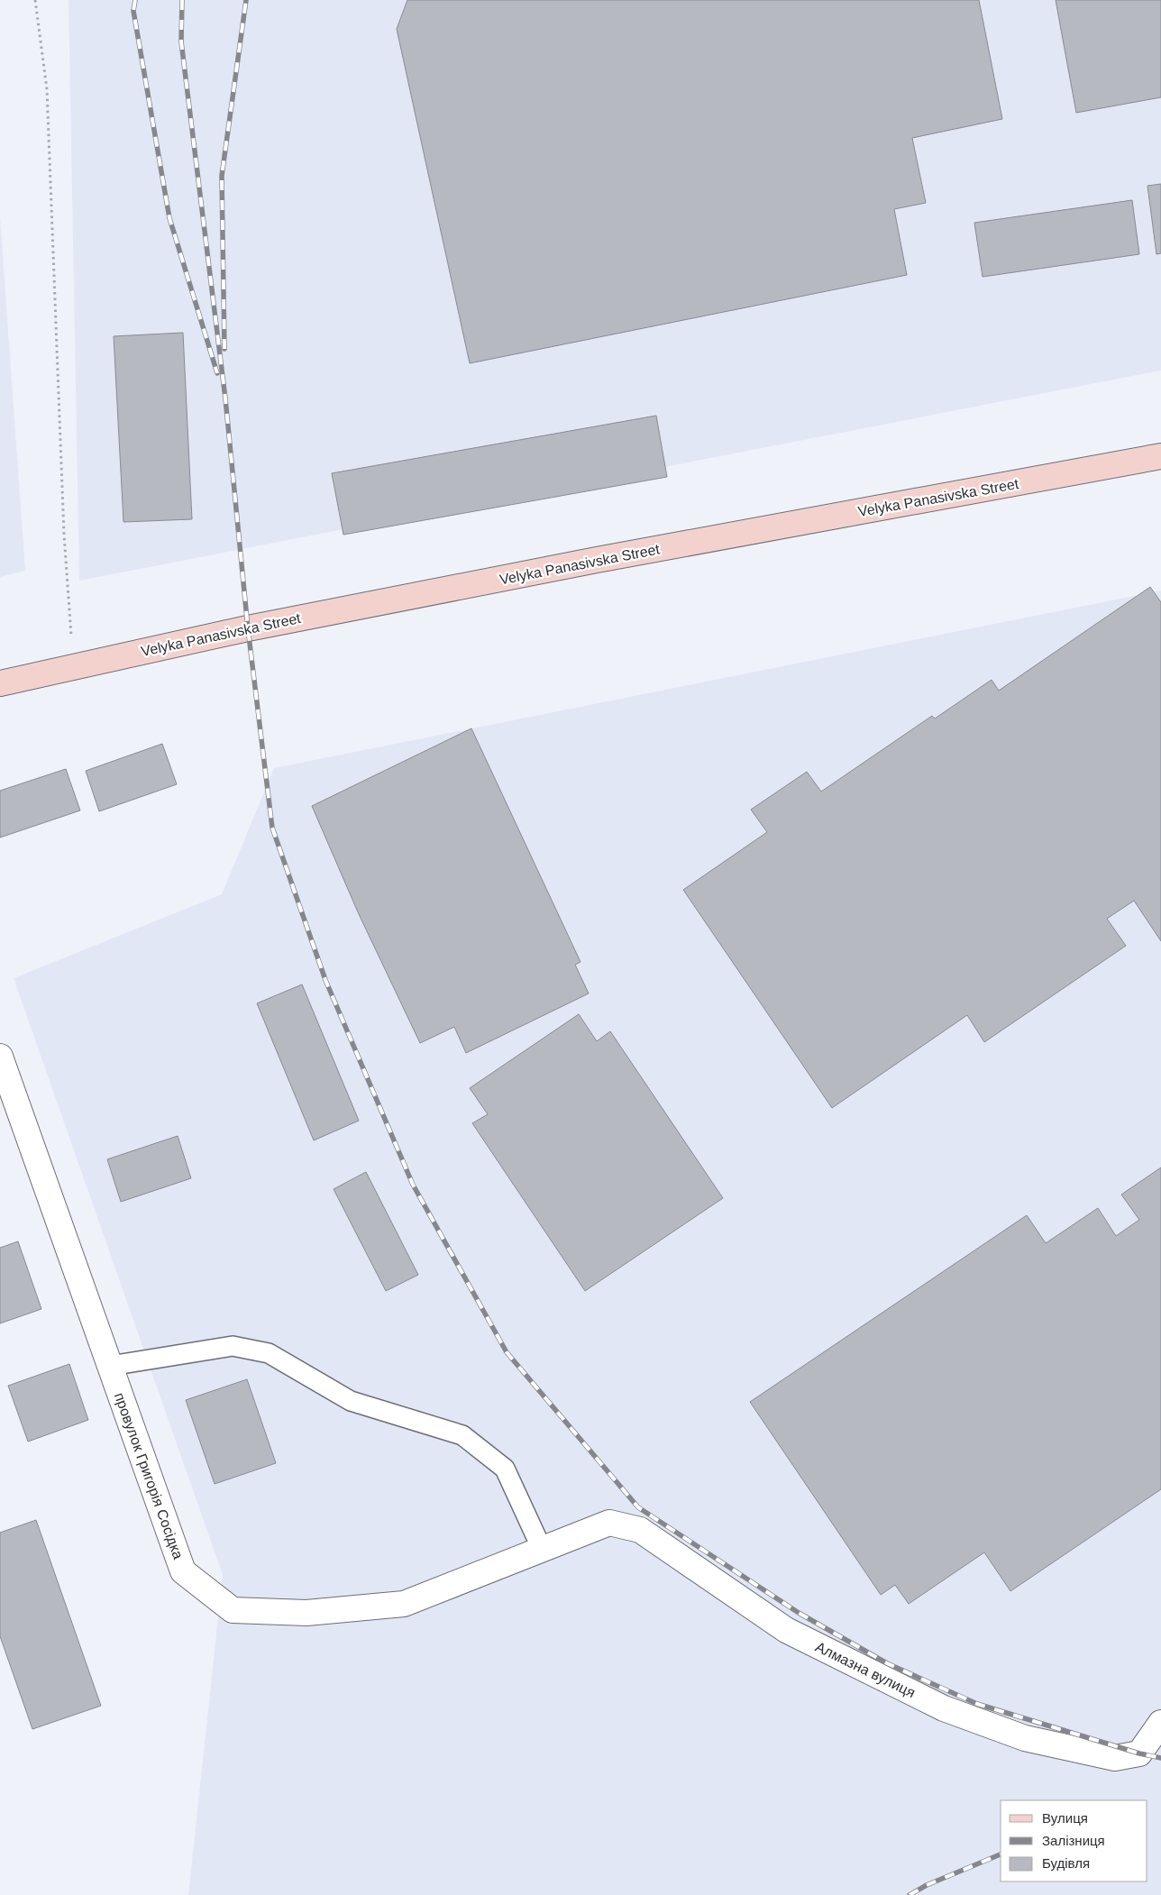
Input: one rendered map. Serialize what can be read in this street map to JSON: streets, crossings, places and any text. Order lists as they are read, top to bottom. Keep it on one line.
{"streets":{"street":["Velyka Panasivska Street","провулок Григорія Сосідка","Алмазна вулиця"]},"crossings":[["провулок Григорія Сосідка","Алмазна вулиця"]],"legend":["Вулиця","Залізниця","Будівля"]}
